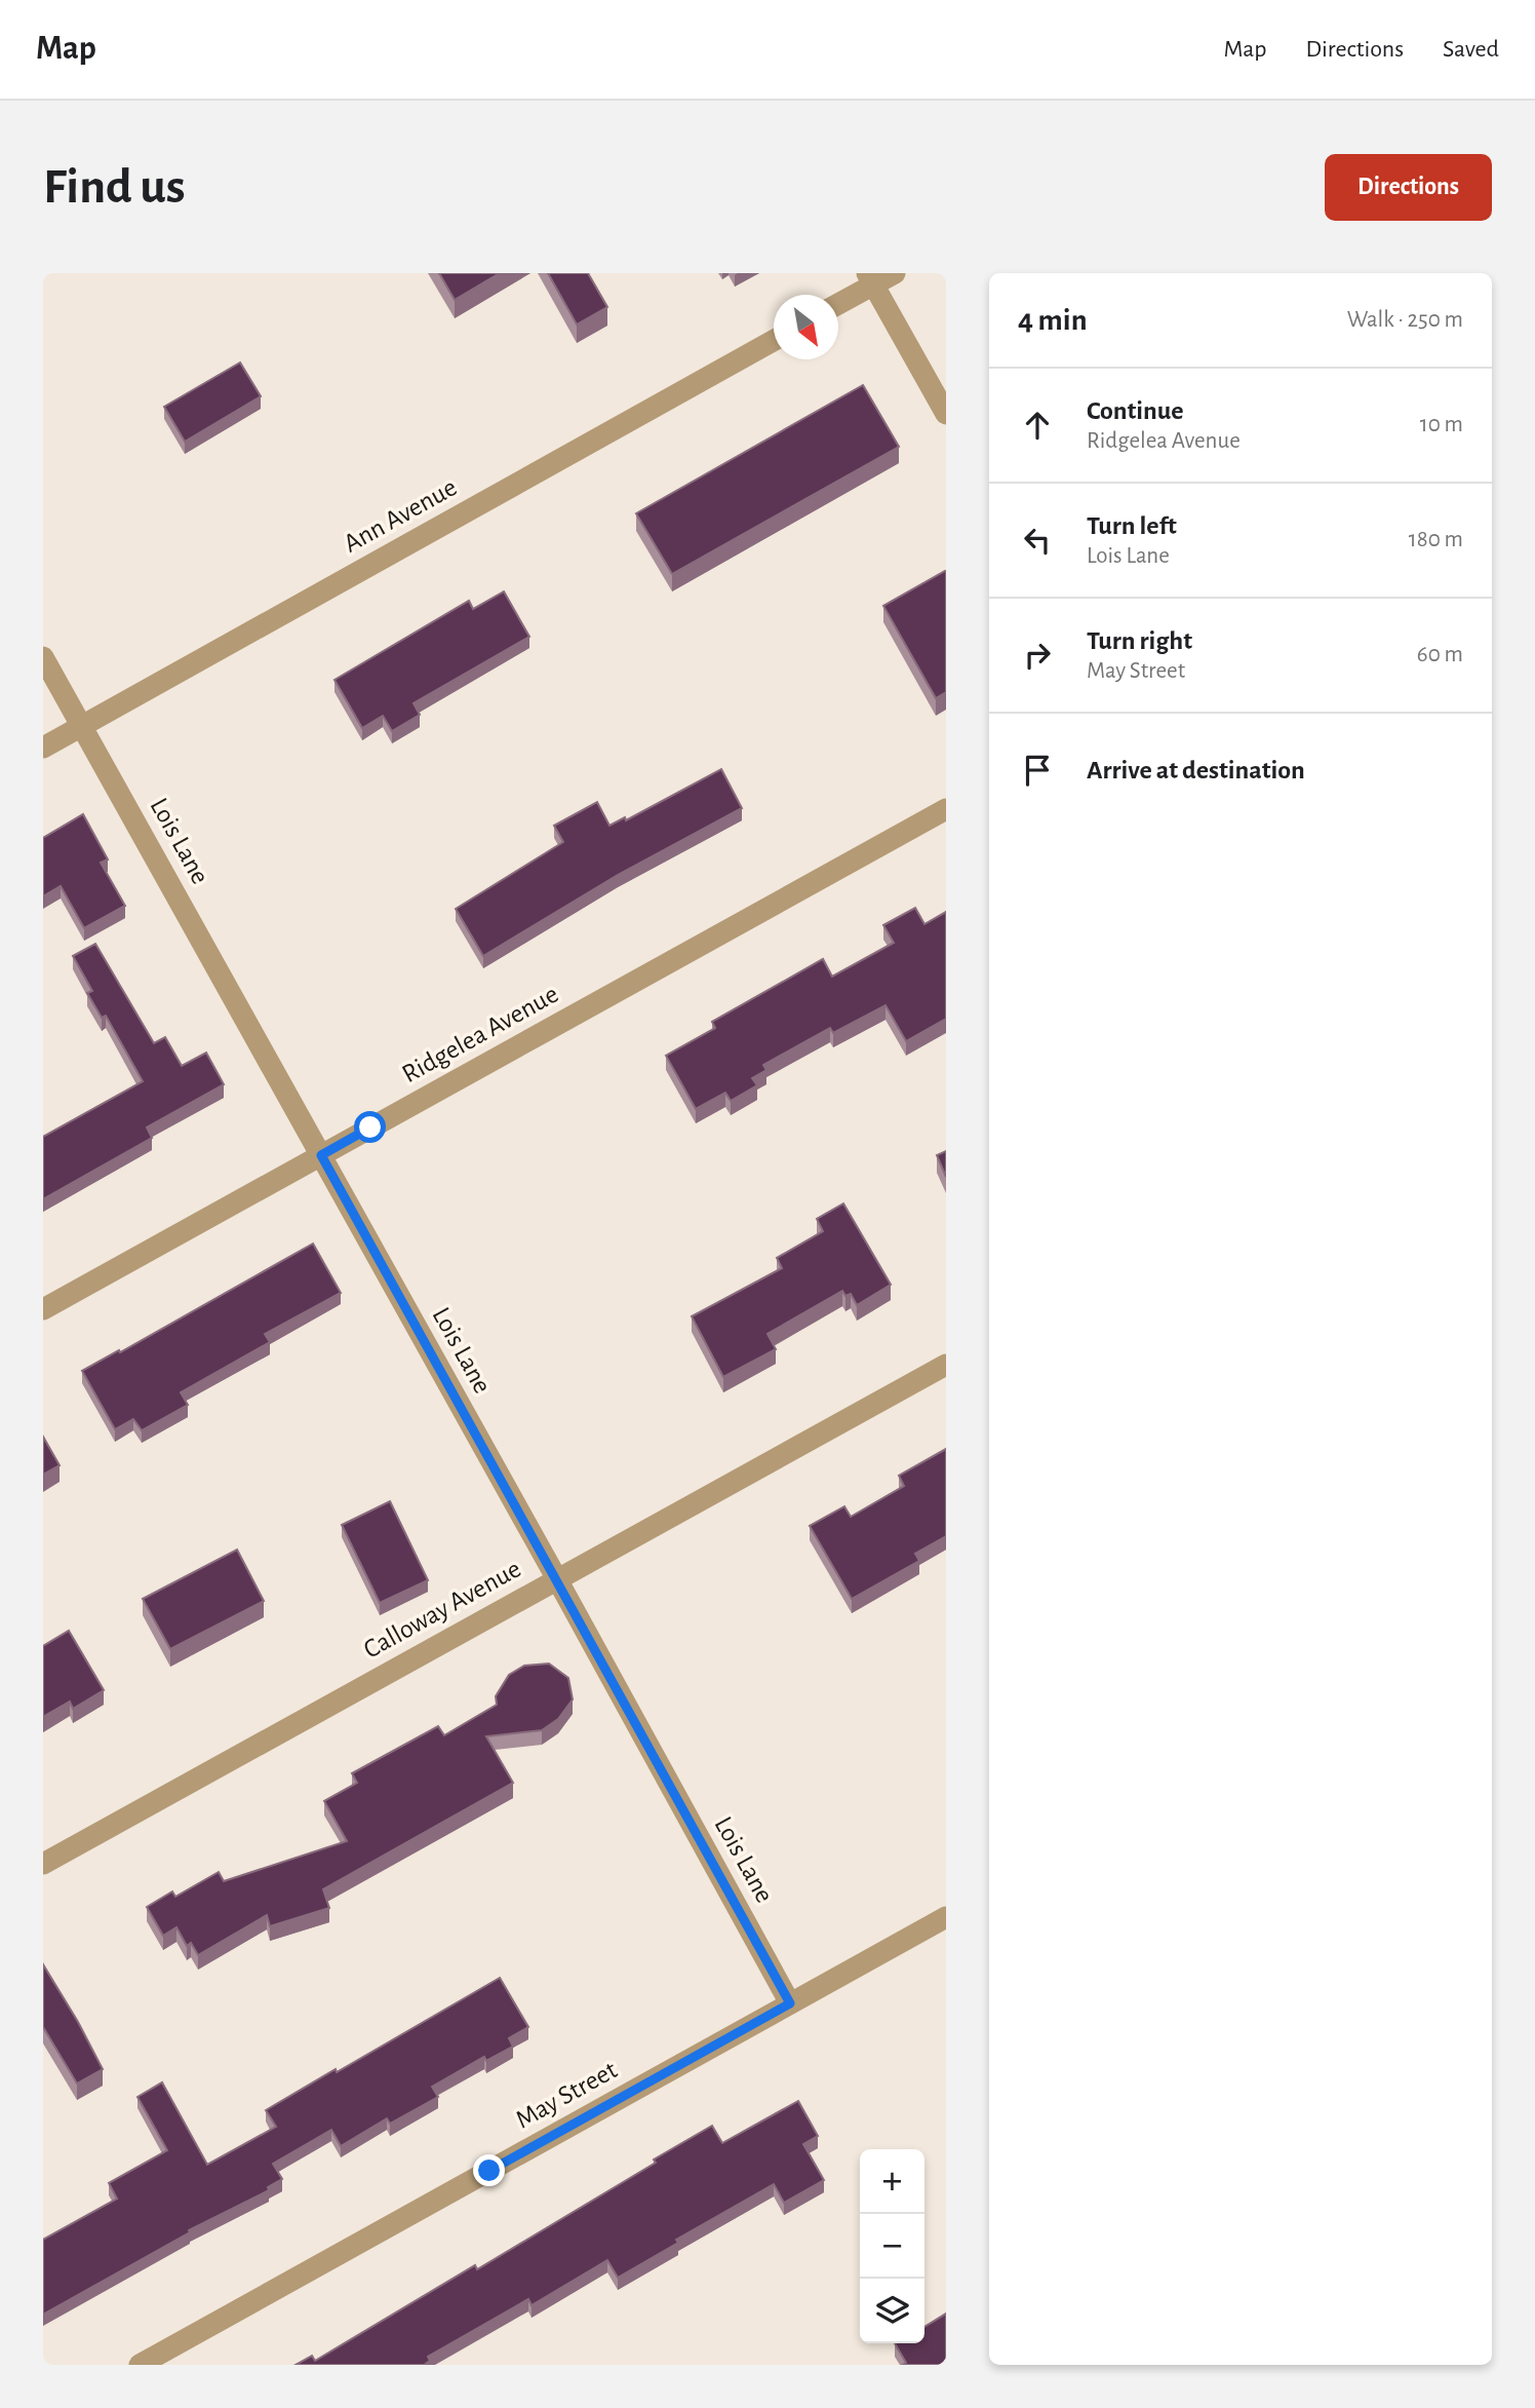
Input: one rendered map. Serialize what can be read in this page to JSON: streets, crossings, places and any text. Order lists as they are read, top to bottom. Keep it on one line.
{"streets":{"street":["Ann Avenue","Lois Lane","Ridgelea Avenue","Calloway Avenue","May Street"]},"crossings":[["Ann Avenue","Lois Lane"],["Lois Lane","Ridgelea Avenue"],["Lois Lane","Calloway Avenue"],["Lois Lane","May Street"]],"north":"bottom right","page":{"header":"Map","nav":["Map","Directions","Saved"],"buttons":"Directions","title":"Find us","heading":["4 min","Walk · 250 m"],"list":[["Continue","Ridgelea Avenue","10 m"],["Turn left","Lois Lane","180 m"],["Turn right","May Street","60 m"],"Arrive at destination"],"map_buttons":["+","−"]}}
